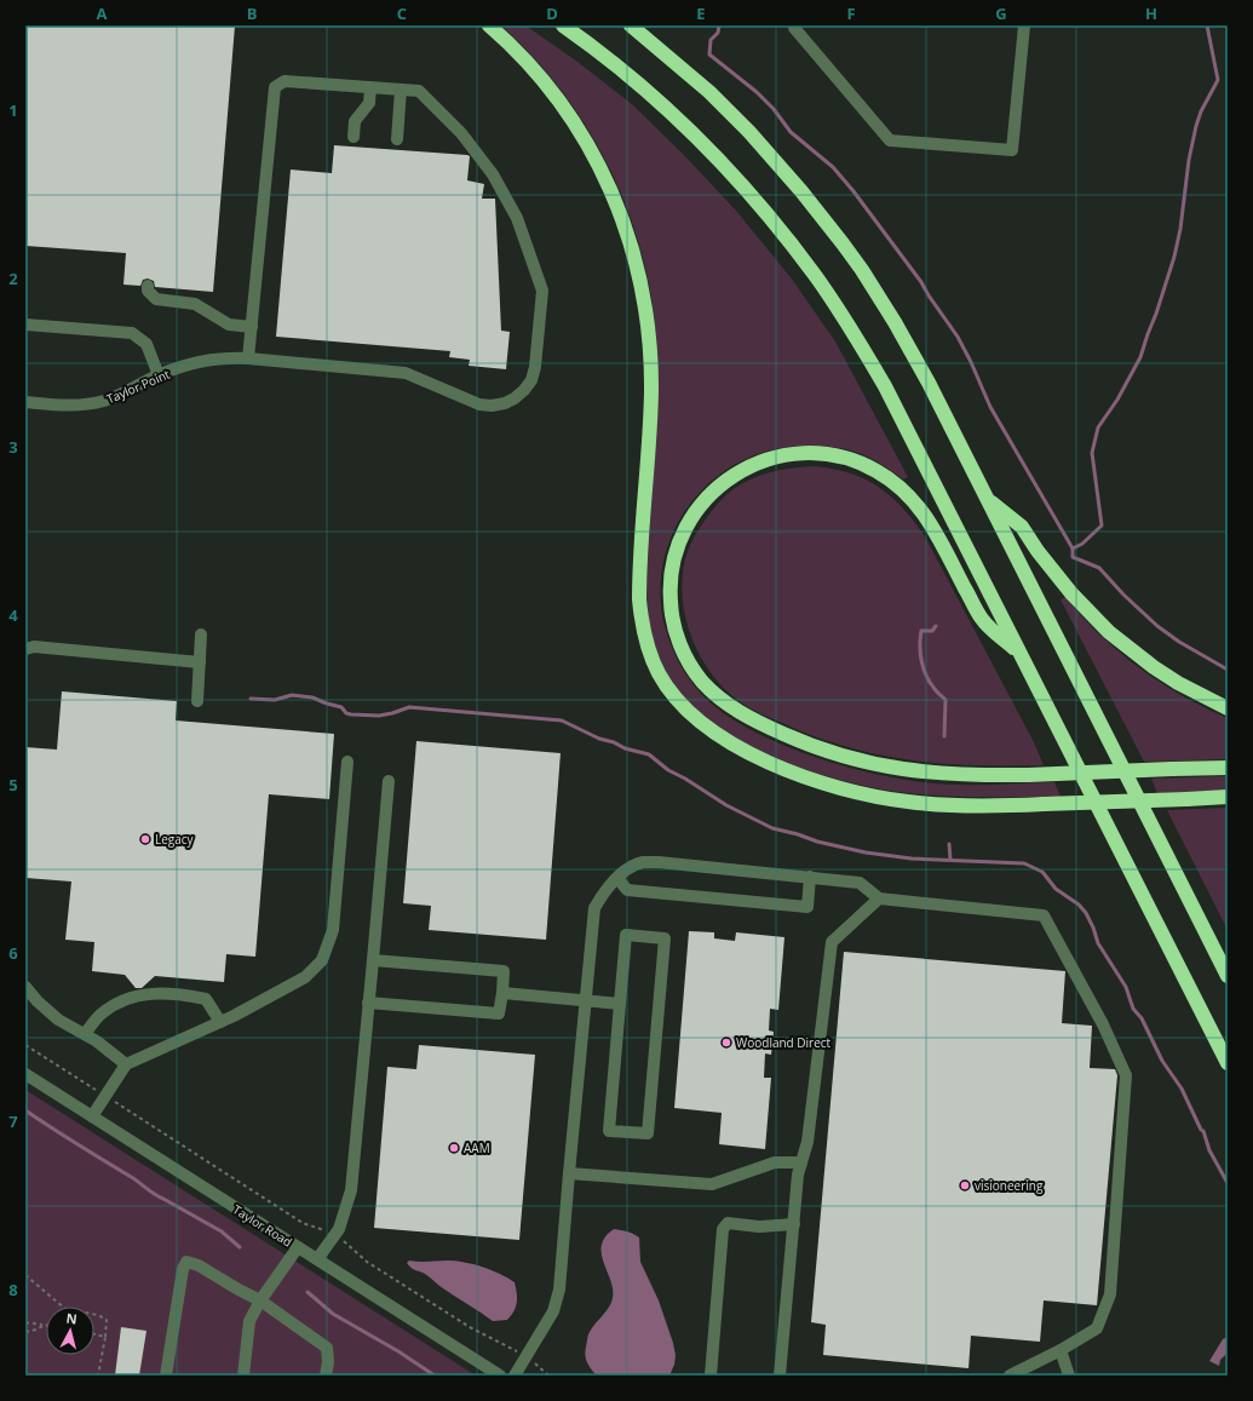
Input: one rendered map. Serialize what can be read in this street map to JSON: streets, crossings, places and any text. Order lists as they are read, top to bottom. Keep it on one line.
{"streets":{"street":["Taylor Point","Taylor Road"]},"places":["Legacy","Woodland Direct","AAM","visioneering"],"north":"top","grid":{"columns":["A","B","C","D","E","F","G","H"],"rows":["1","2","3","4","5","6","7","8"]}}
